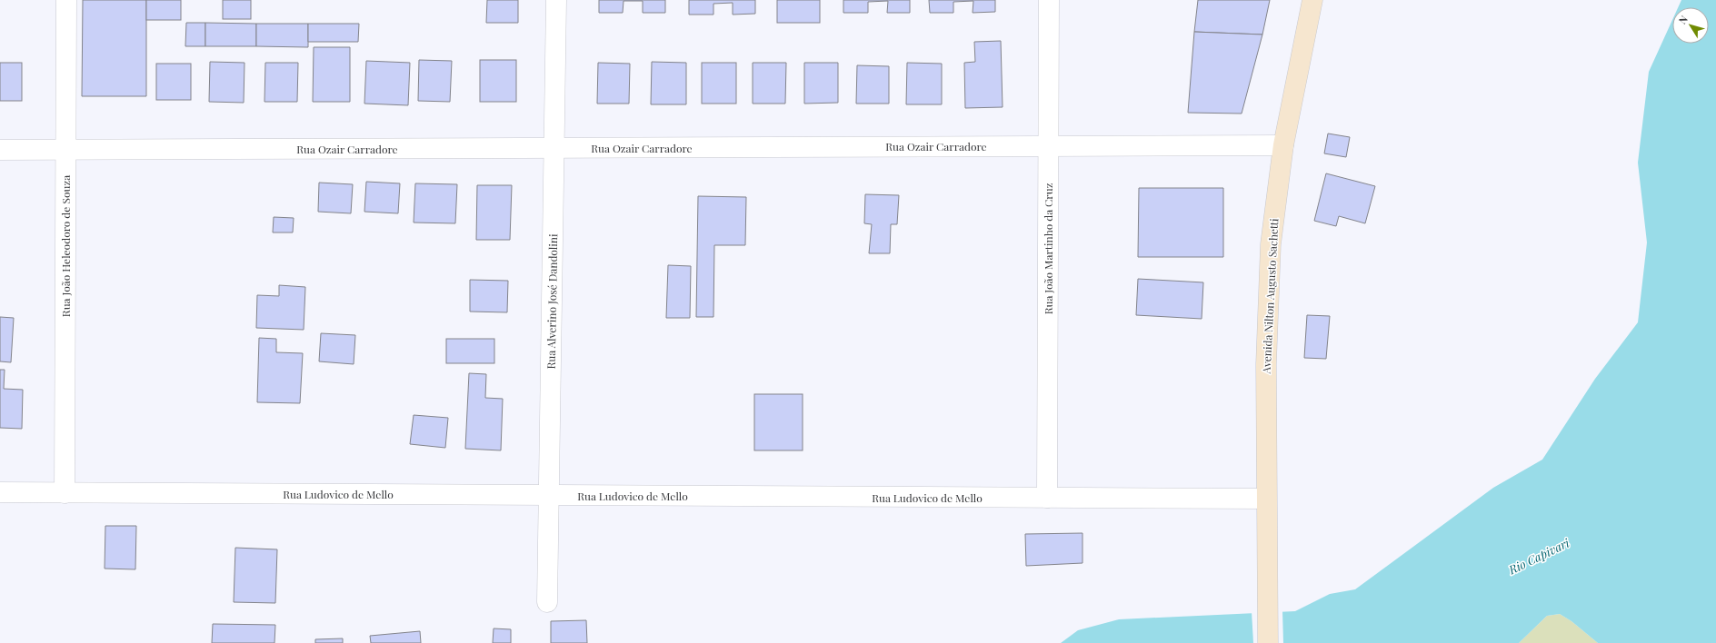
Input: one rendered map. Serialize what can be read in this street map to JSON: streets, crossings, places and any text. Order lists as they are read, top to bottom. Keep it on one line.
{"streets":{"main road":["Avenida Nilton Augusto Sachetti"],"street":["Rua Ozair Carradore","Rua João Heleodoro de Souza","Rua João Martinho da Cruz","Rua Alverino José Dandolini","Rua Ludovico de Mello"]},"crossings":[["Rua Ozair Carradore","Rua João Heleodoro de Souza"],["Rua Ozair Carradore","Rua João Martinho da Cruz"],["Rua Ozair Carradore","Avenida Nilton Augusto Sachetti"],["Rua Ozair Carradore","Rua Alverino José Dandolini"],["Rua João Heleodoro de Souza","Rua Ludovico de Mello"],["Rua João Martinho da Cruz","Rua Ludovico de Mello"],["Avenida Nilton Augusto Sachetti","Rua Ludovico de Mello"],["Rua Alverino José Dandolini","Rua Ludovico de Mello"]],"water":["Rio Capivari"],"north":"top left"}
